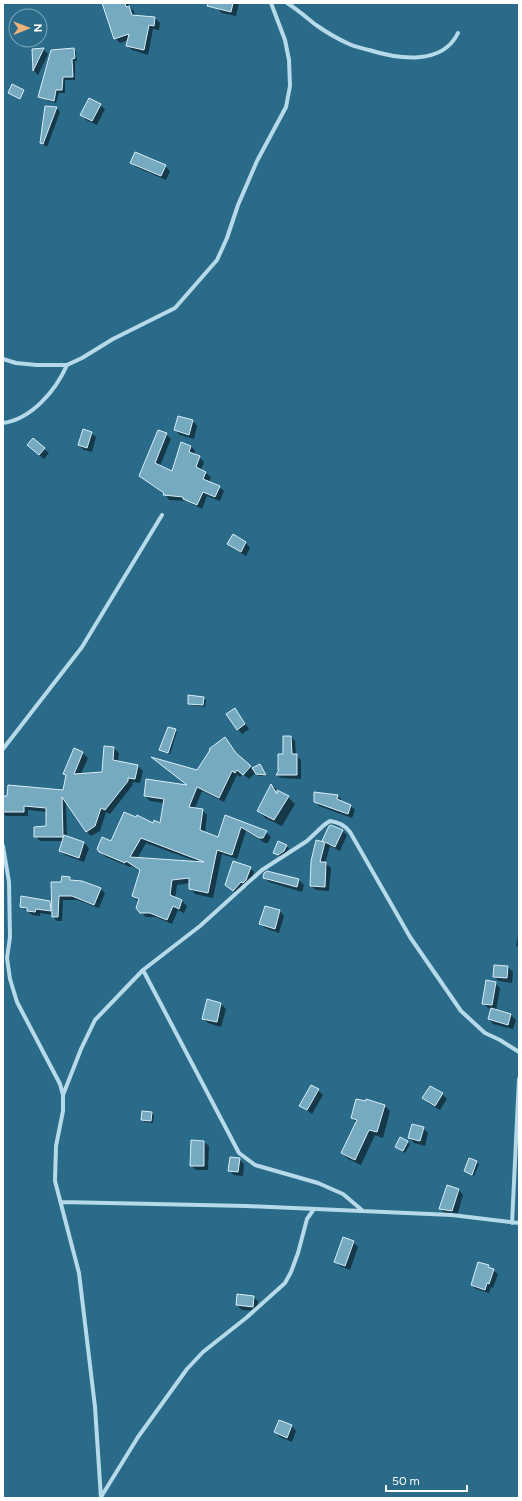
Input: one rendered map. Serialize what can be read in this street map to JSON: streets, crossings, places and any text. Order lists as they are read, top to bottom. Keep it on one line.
{"scale_bar":"50 m","north":"right"}
